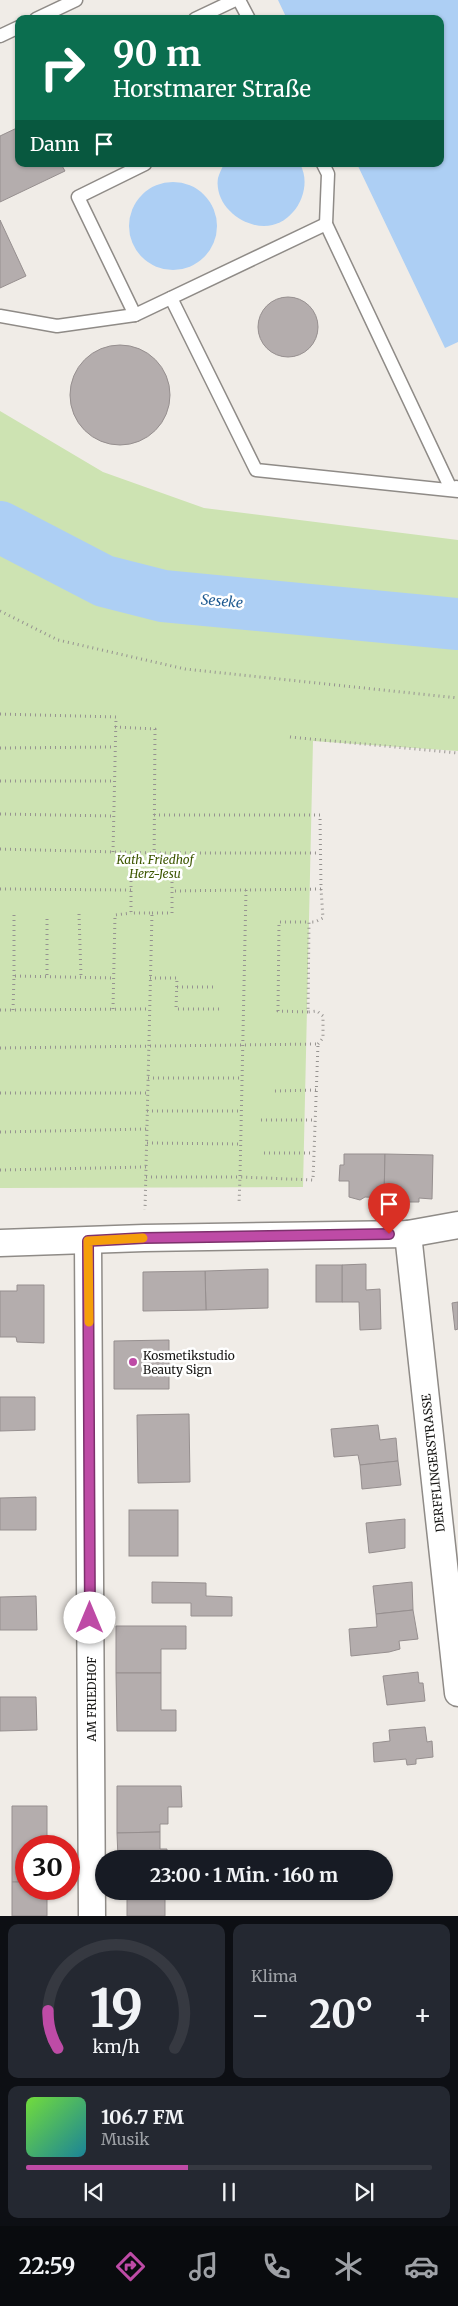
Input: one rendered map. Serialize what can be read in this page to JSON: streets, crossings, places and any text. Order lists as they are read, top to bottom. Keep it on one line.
{"streets":{"street":["DERFFLINGERSTRASSE","AM FRIEDHOF"]},"water":["Seseke"],"parks":["Kath. Friedhof Herz-Jesu"],"places":["Kosmetikstudio Beauty Sign"],"page":{"turn":["90 m","Horstmarer Straße"],"then":"Dann","limit":"30","trip":"23:00 · 1 Min. · 160 m","tile":"Klima","heat":["−","20°","+"],"song":["106.7 FM","Musik"],"tabs":"22:59","gauge":["19","km/h"]}}
